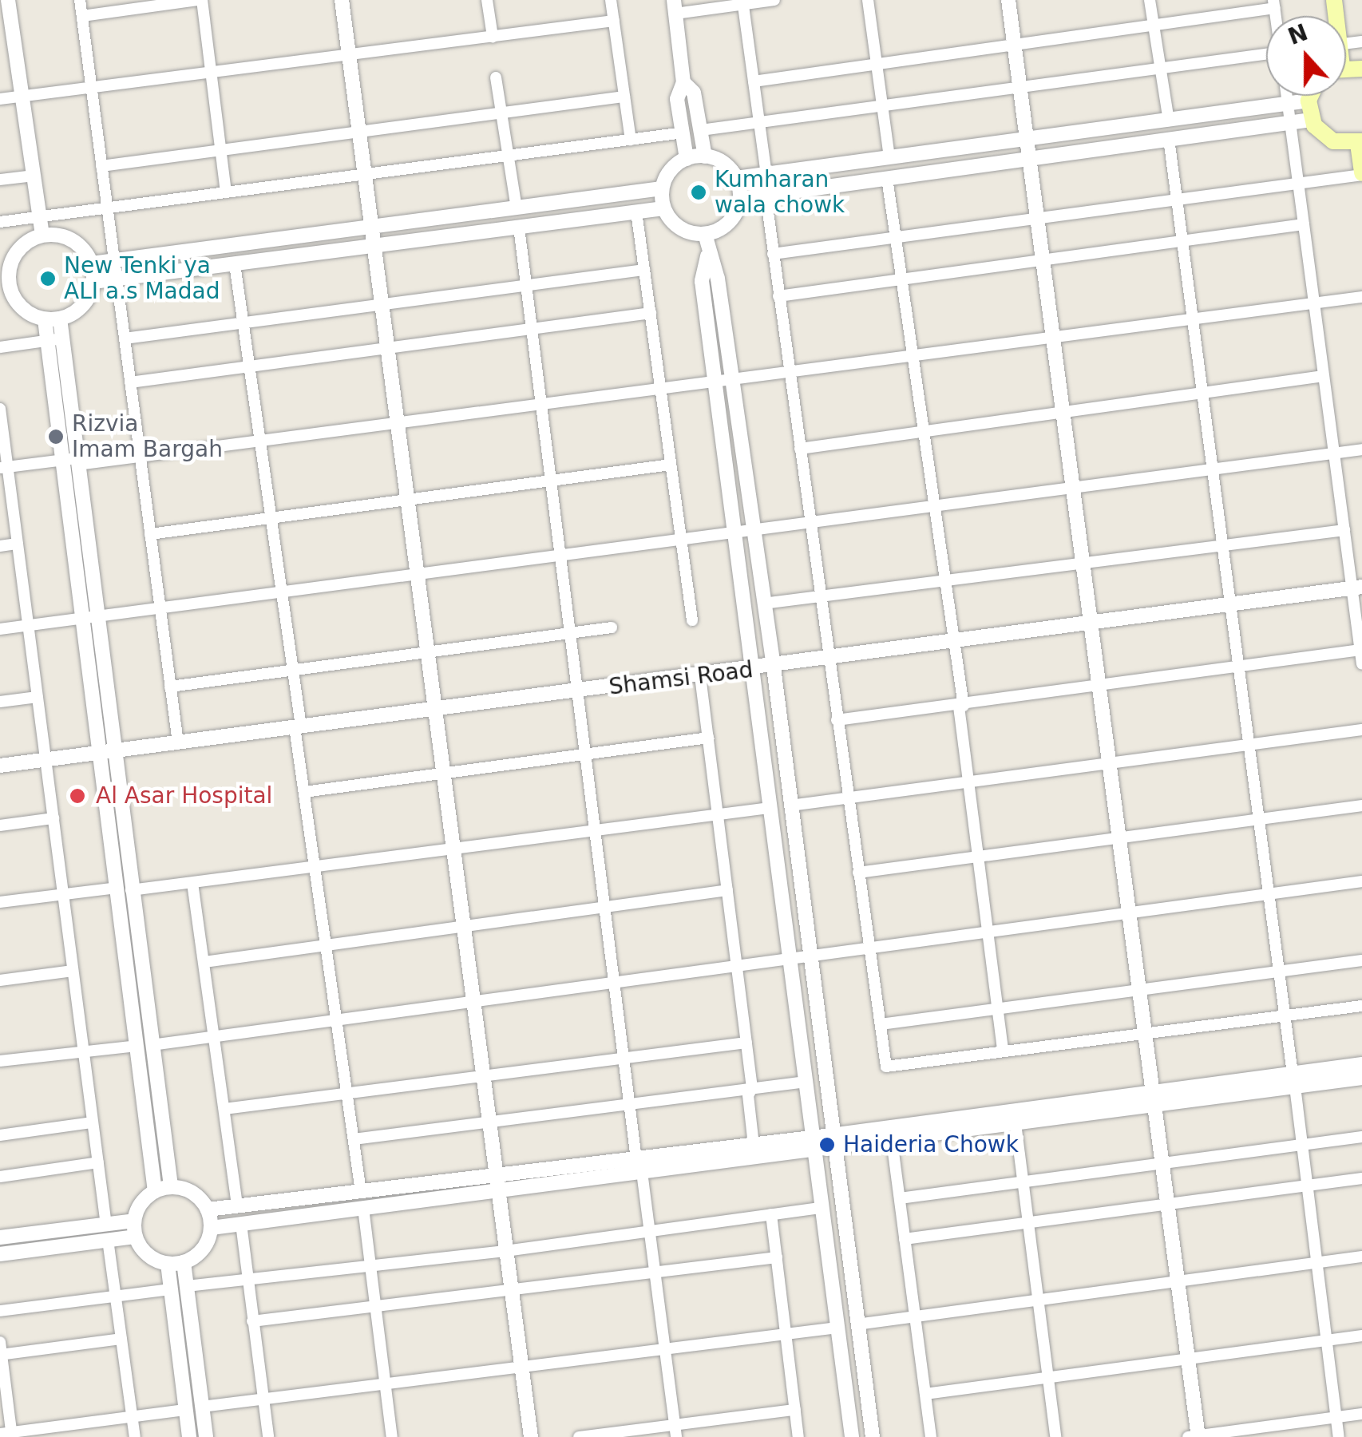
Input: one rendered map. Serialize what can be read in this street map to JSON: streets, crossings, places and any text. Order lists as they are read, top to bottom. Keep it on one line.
{"streets":{"street":["Shamsi Road"]},"places":["Kumharan wala chowk","New Tenki ya ALI a.s Madad","Rizvia Imam Bargah","Al Asar Hospital","Haideria Chowk"],"north":"top"}
